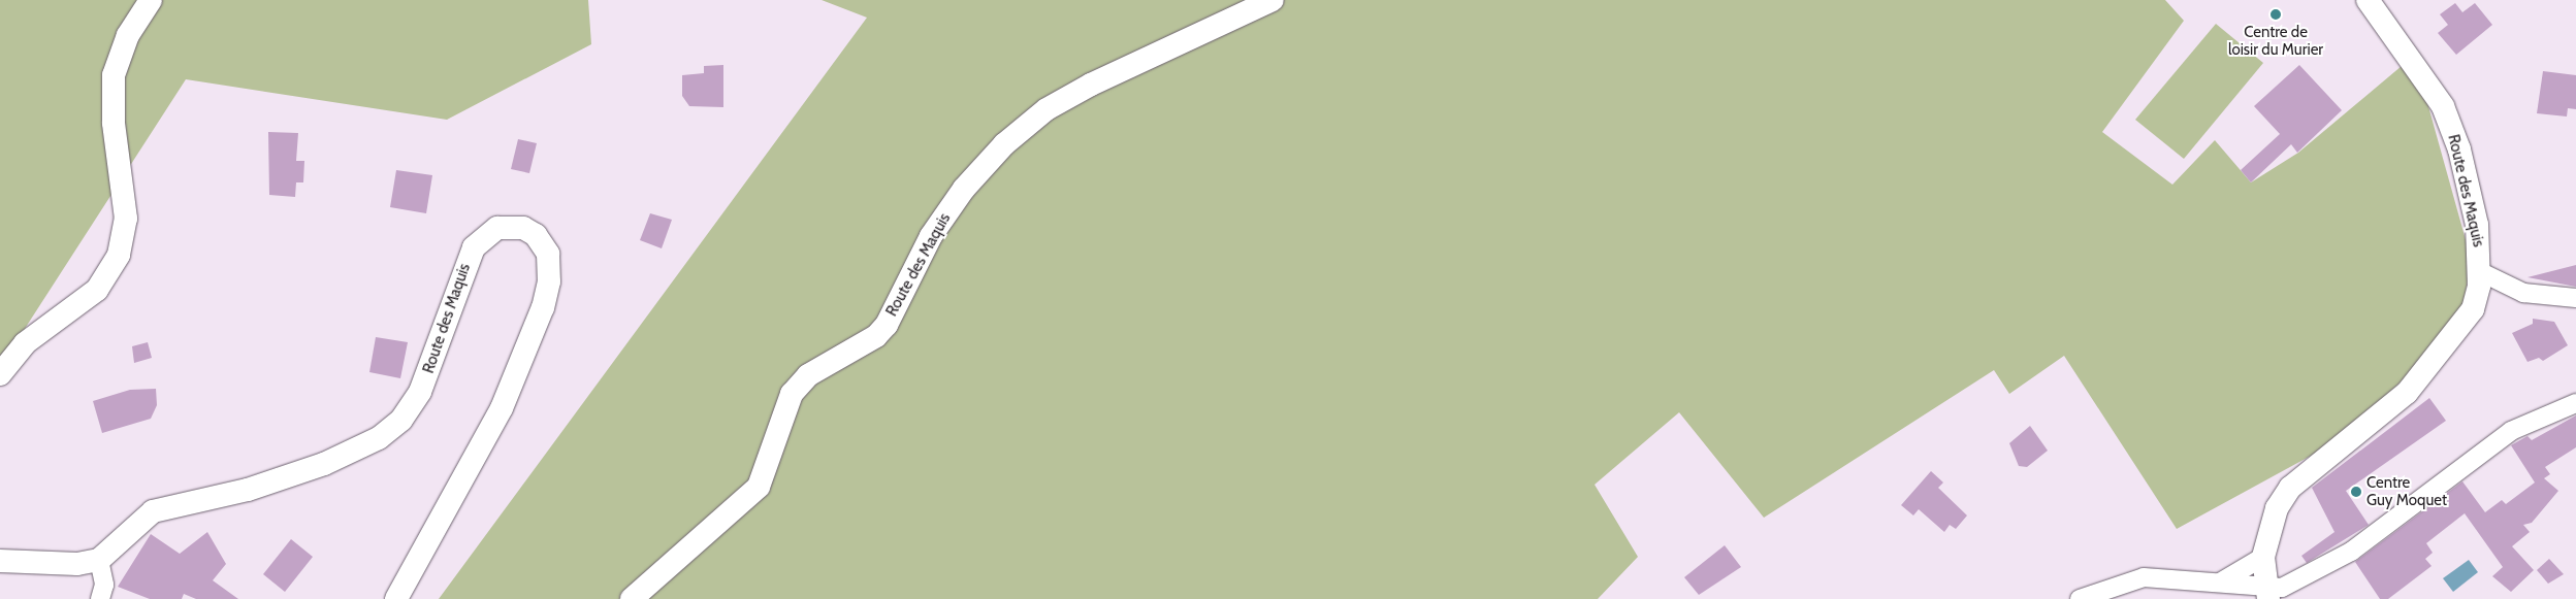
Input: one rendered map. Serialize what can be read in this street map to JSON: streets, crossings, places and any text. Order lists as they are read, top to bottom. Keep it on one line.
{"streets":{"street":["Route des Maquis"]},"places":["Centre de loisir du Murier","Centre Guy Moquet"]}
